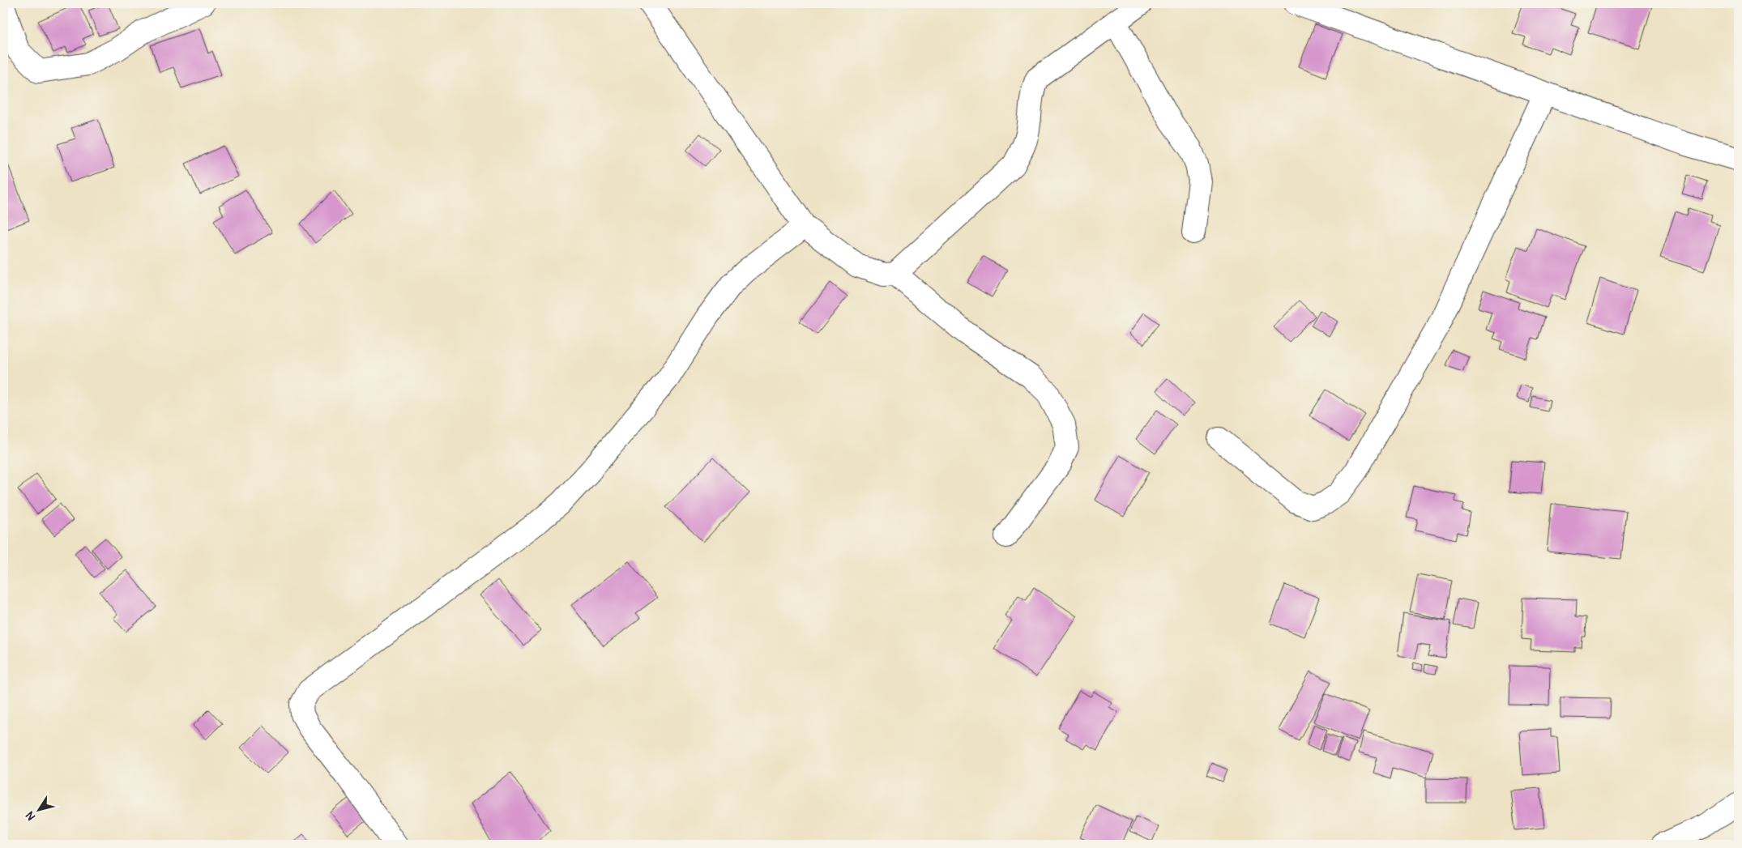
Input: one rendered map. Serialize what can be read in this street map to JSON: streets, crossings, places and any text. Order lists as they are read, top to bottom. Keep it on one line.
{"north":"bottom left"}
